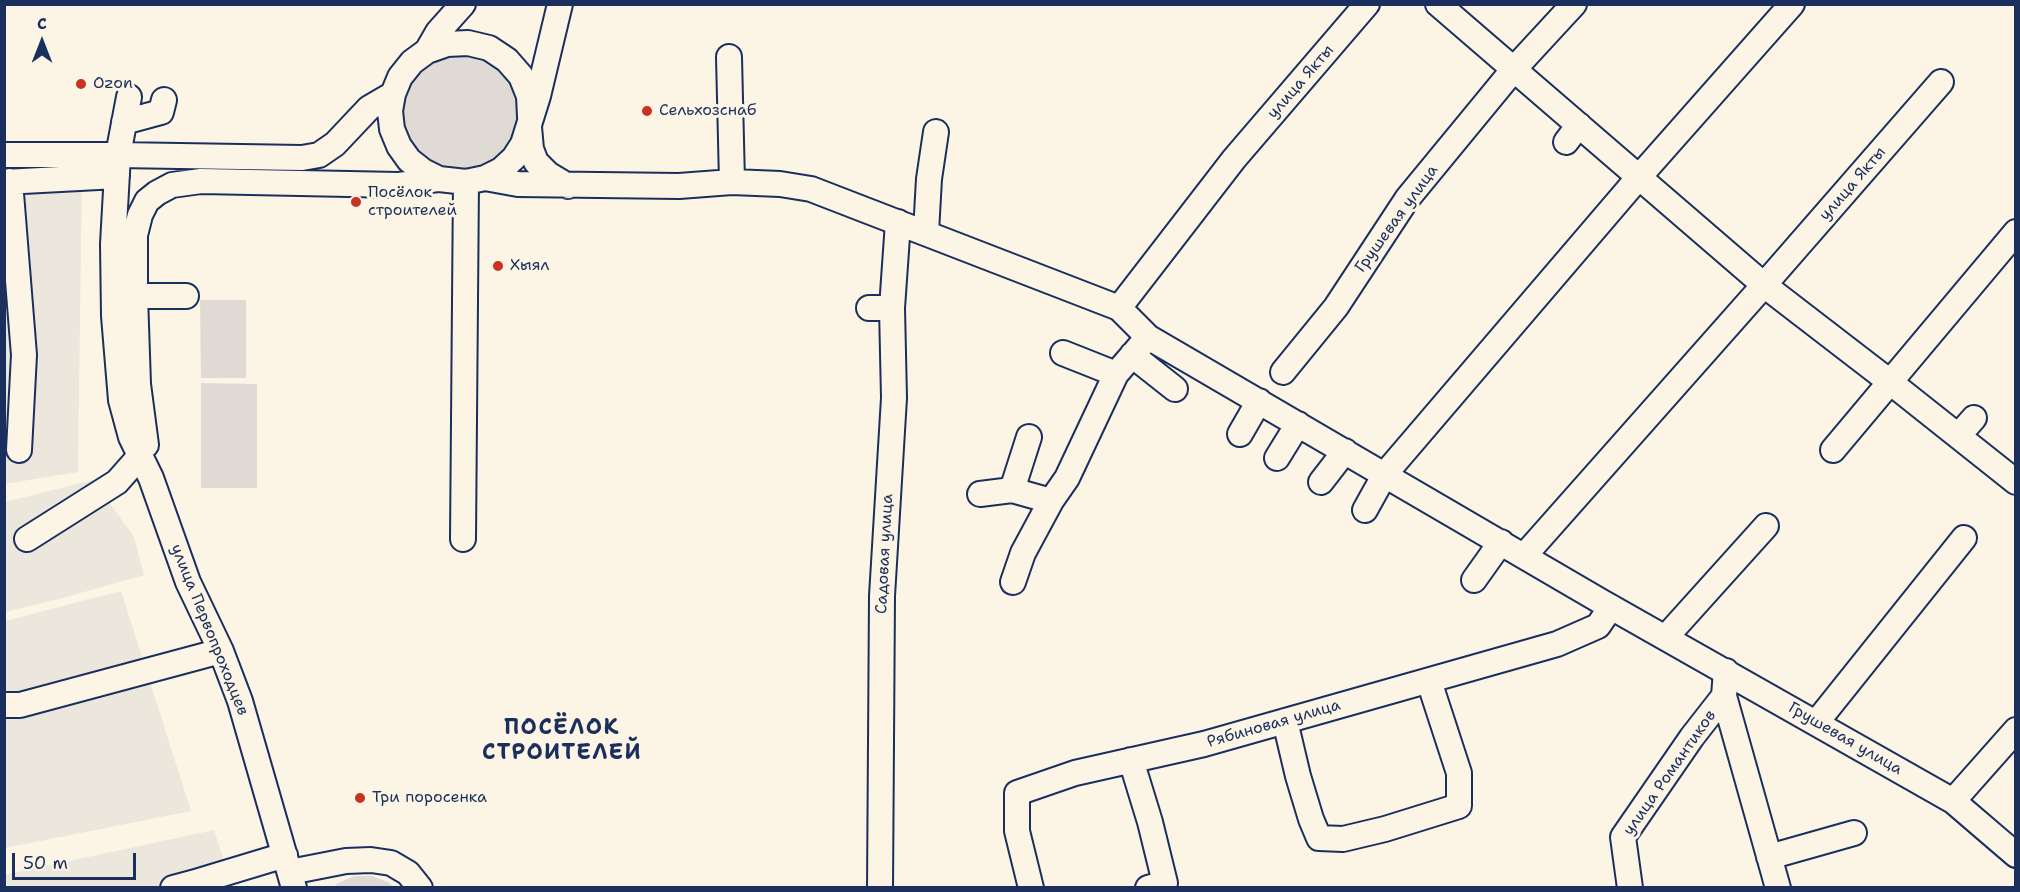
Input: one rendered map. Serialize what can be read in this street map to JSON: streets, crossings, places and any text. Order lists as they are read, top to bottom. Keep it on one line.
{"streets":{"street":["улица Якты","Грушевая улица","Садовая улица","улица Первопроходцев","Рябиновая улица","улица Романтиков"]},"crossings":[["улица Якты","Грушевая улица"],["улица Якты","улица Первопроходцев"],["Грушевая улица","улица Первопроходцев"],["Грушевая улица","Рябиновая улица"],["Грушевая улица","улица Романтиков"],["Садовая улица","улица Первопроходцев"]],"districts":["ПОСЁЛОК СТРОИТЕЛЕЙ"],"places":["Ozon","Сельхозснаб","Посёлок строителей","Хыял","Три поросенка"],"scale_bar":"50 m","north":"top"}
